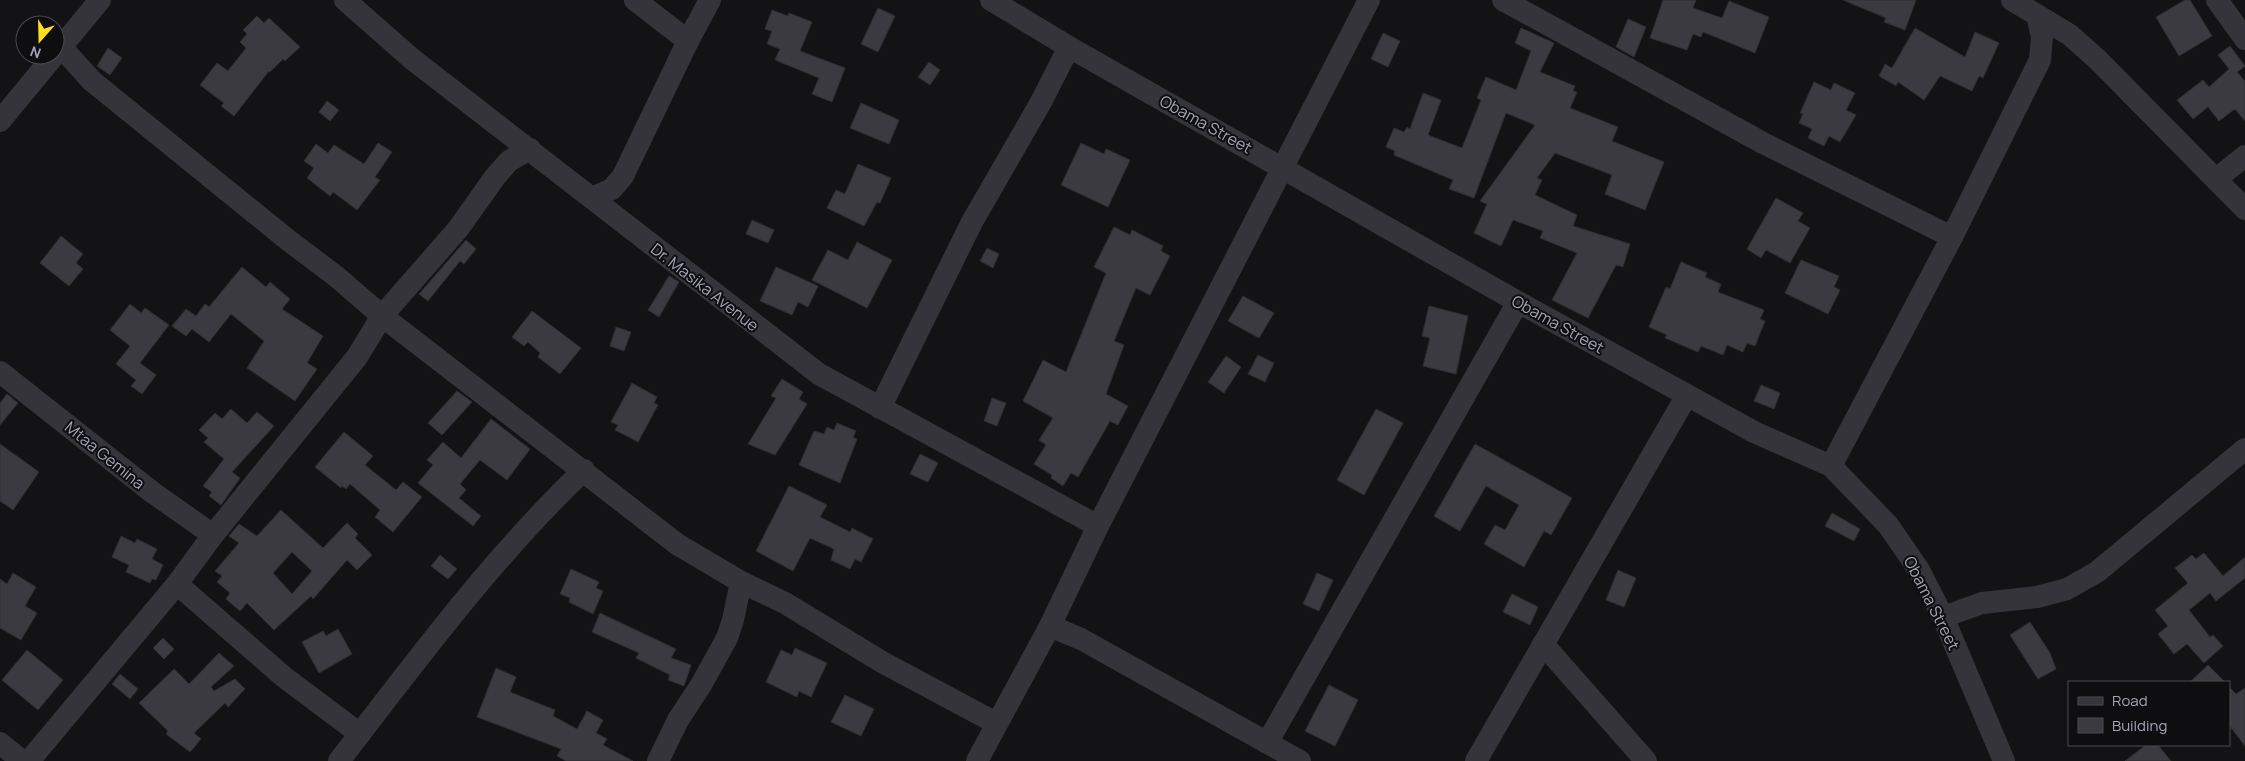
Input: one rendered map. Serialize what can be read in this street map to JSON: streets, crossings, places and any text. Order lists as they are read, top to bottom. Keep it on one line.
{"streets":{"street":["Obama Street","Dr. Masika Avenue","Mtaa Gemina"]},"legend":["Road","Building"],"north":"bottom"}
